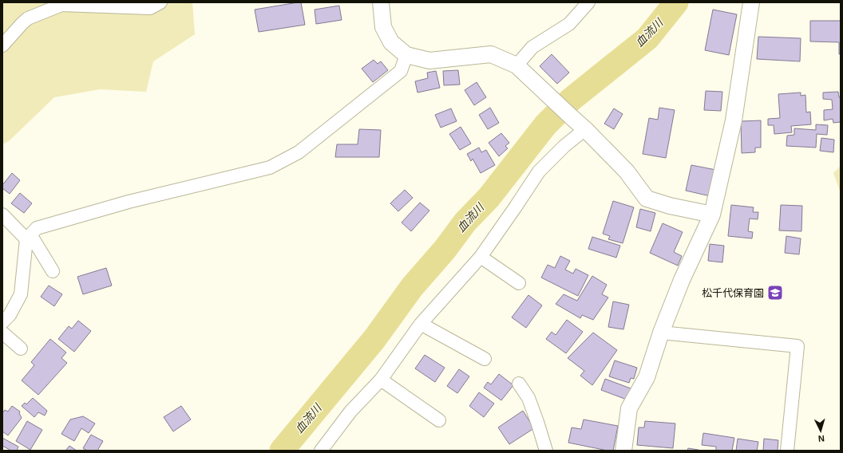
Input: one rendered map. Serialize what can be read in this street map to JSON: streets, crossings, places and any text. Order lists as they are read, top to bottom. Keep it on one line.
{"water":["血流川"],"places":{"school or university":["松千代保育園"]},"north":"bottom"}
